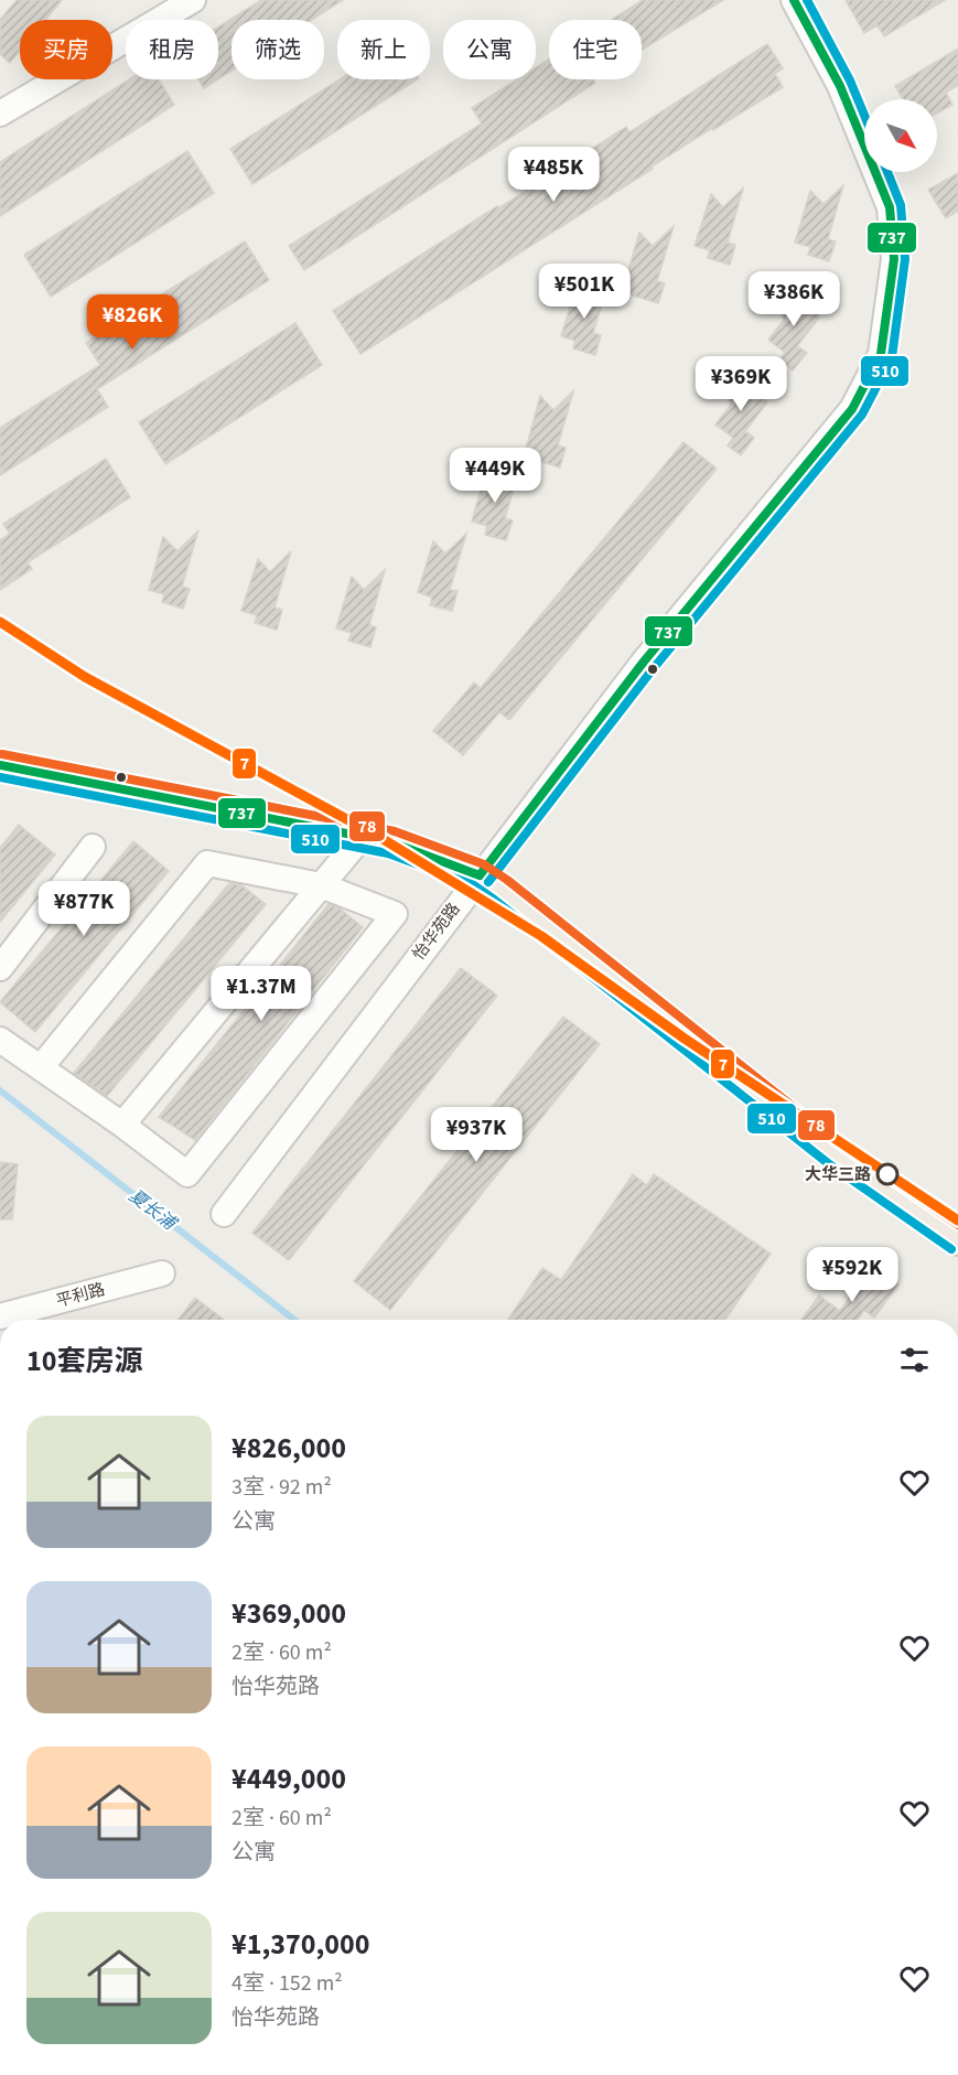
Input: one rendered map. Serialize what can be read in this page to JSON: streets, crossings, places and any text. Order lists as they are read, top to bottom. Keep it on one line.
{"streets":{"street":["怡华苑路","平利路"]},"water":["夏长浦"],"places":["大华三路"],"lines":["transit line 737","transit line 510","transit line 7","transit line 78"],"north":"bottom right","page":{"chip":["买房","租房","筛选","新上","公寓","住宅"],"price":["¥485K","¥501K","¥386K","¥826K","¥369K","¥449K","¥877K","¥1.37M","¥937K","¥592K"],"heading":"10套房源","list":[{"name":"¥826,000","note":"3室 · 92 m² · 公寓"},{"name":"¥369,000","note":"2室 · 60 m² · 怡华苑路"},{"name":"¥449,000","note":"2室 · 60 m² · 公寓"},{"name":"¥1,370,000","note":"4室 · 152 m² · 怡华苑路"}]}}
